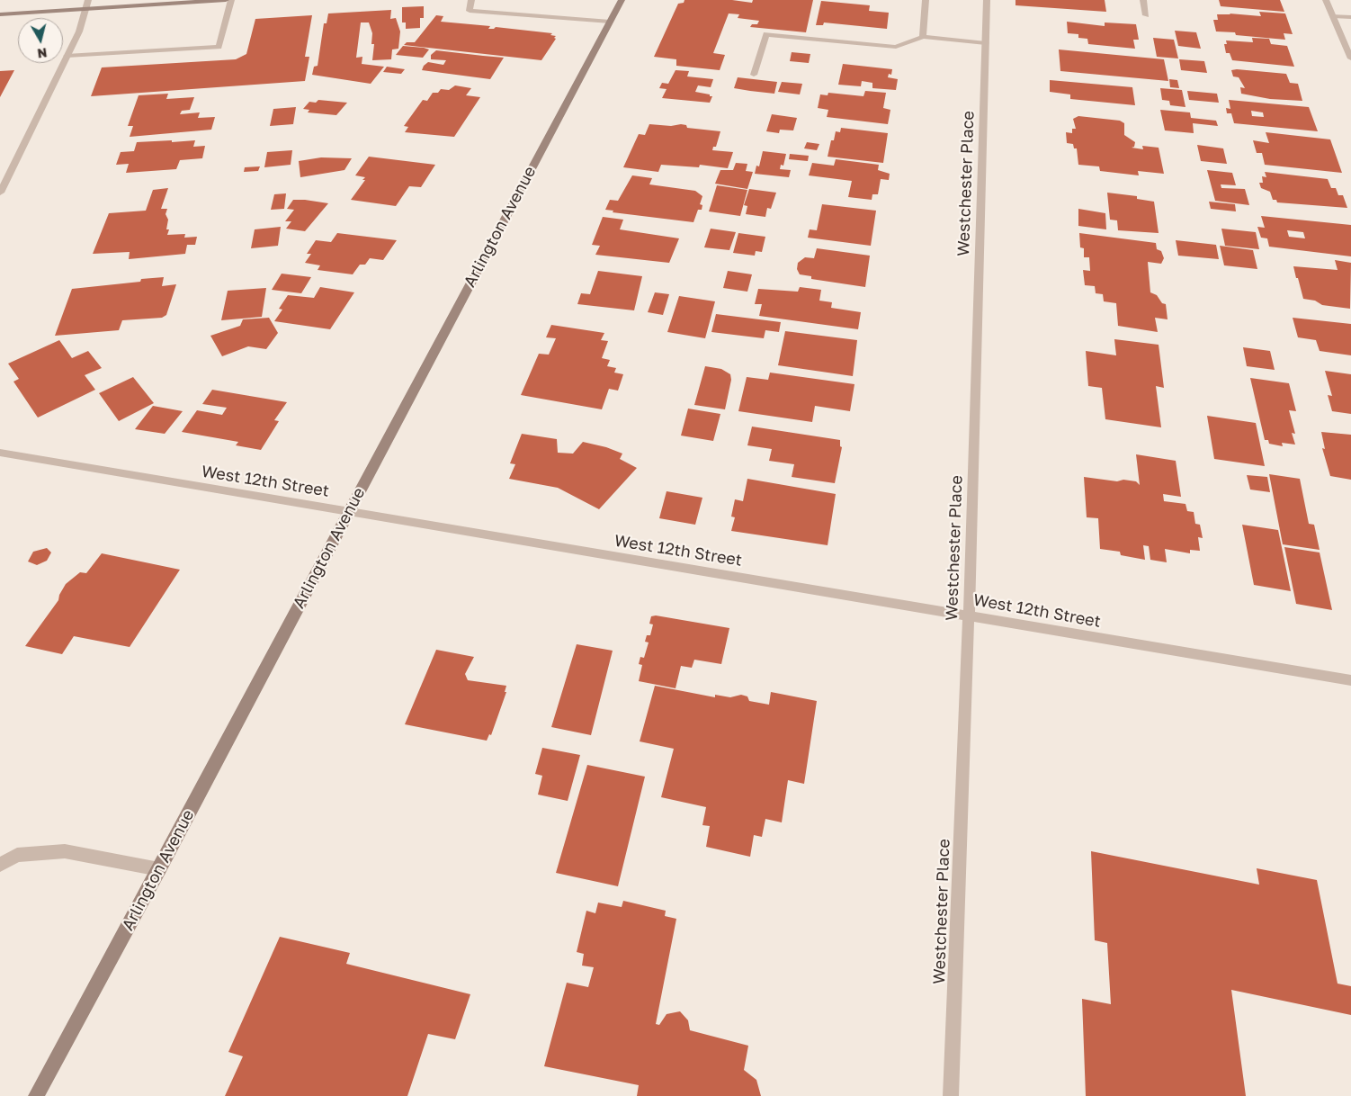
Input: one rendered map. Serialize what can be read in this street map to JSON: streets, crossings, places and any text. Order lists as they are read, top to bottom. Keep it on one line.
{"streets":{"main road":["Arlington Avenue"],"street":["Westchester Place","West 12th Street"]},"crossings":[["Westchester Place","West 12th Street"],["Arlington Avenue","West 12th Street"]],"north":"bottom"}
